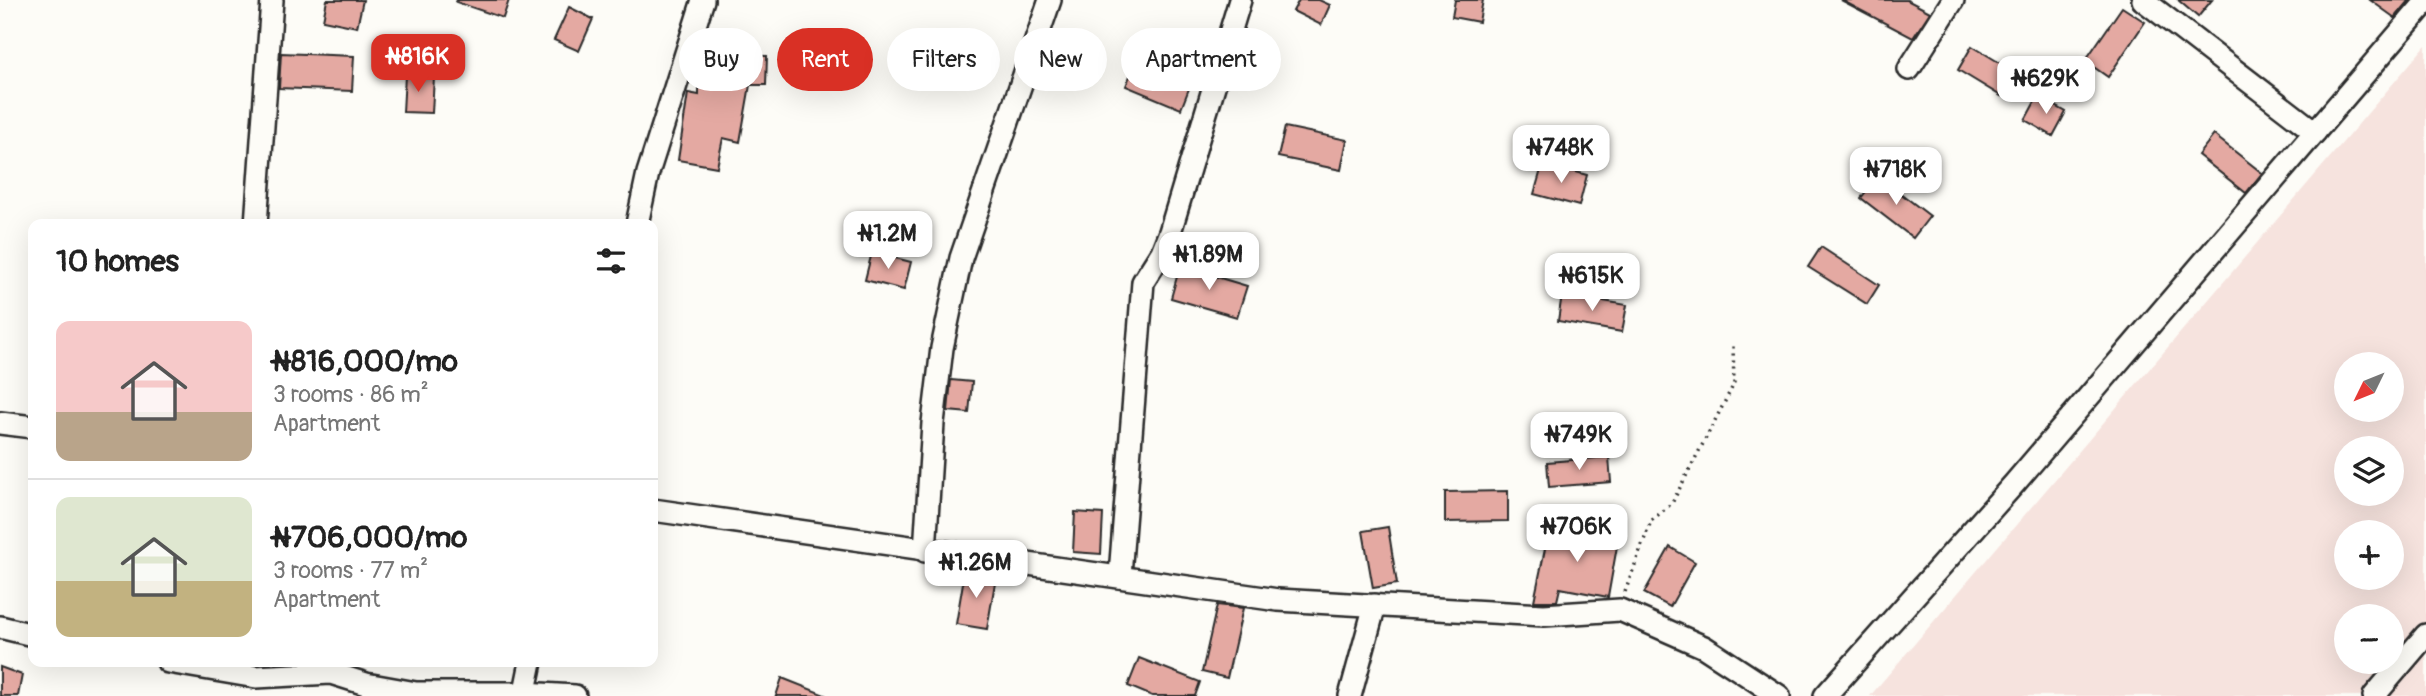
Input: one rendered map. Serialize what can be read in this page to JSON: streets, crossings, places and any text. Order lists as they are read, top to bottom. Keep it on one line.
{"north":"bottom left","page":{"chip":["Buy","Rent","Filters","New","Apartment"],"price":["₦816K","₦629K","₦748K","₦718K","₦1.2M","₦1.89M","₦615K","₦749K","₦706K","₦1.26M"],"heading":"10 homes","list":[{"name":"₦816,000/mo","note":"3 rooms · 86 m² · Apartment"},{"name":"₦706,000/mo","note":"3 rooms · 77 m² · Apartment"}],"map_buttons":["+","−"]}}
